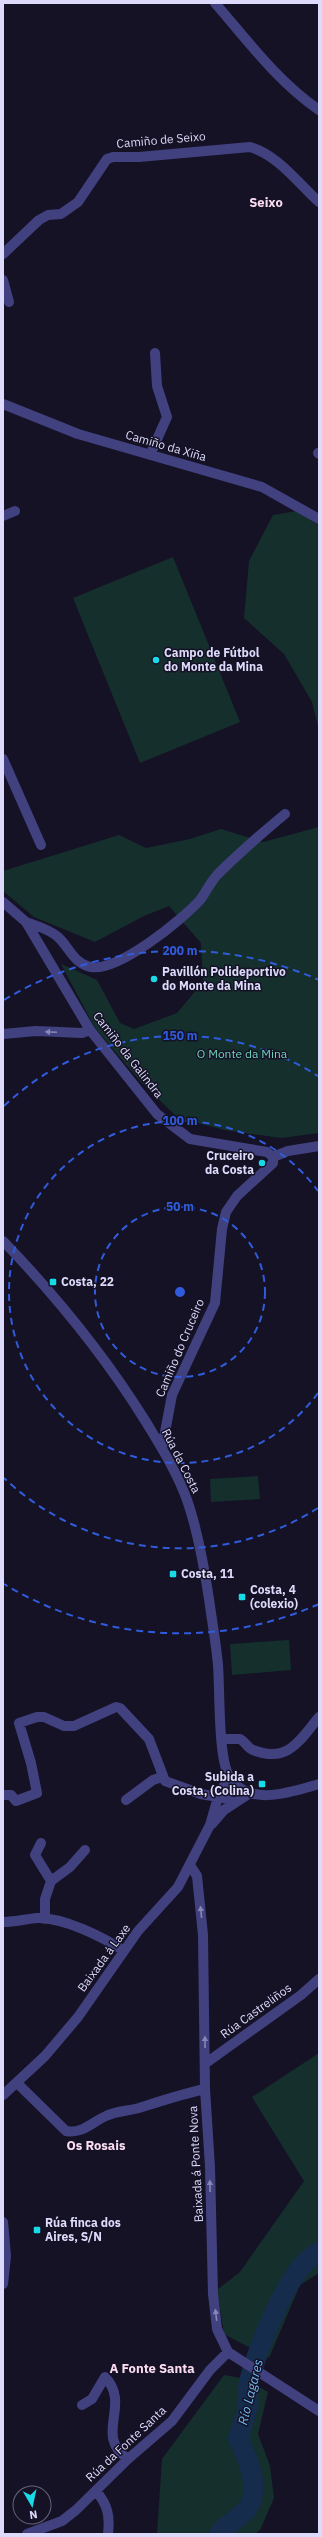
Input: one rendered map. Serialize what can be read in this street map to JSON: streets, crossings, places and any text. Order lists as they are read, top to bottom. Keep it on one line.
{"streets":{"street":["Camiño de Seixo","Camiño da Xiña","Camiño da Galindra","Camiño do Cruceiro","Rúa da Costa","Baixada á Laxe","Rúa Castreliños","Baixada á Ponte Nova","Rúa da Fonte Santa"]},"crossings":[["Camiño da Galindra","Camiño do Cruceiro"],["Camiño do Cruceiro","Rúa da Costa"],["Rúa da Costa","Baixada á Laxe"],["Baixada á Laxe","Baixada á Ponte Nova"],["Rúa Castreliños","Baixada á Ponte Nova"],["Baixada á Ponte Nova","Rúa da Fonte Santa"]],"one_way":["Baixada á Ponte Nova"],"districts":["Seixo","Os Rosais","A Fonte Santa"],"water":["Río Lagares"],"parks":["O Monte da Mina"],"places":{"other":["Campo de Fútbol do Monte da Mina","Pavillón Polideportivo do Monte da Mina","Cruceiro da Costa"],"transit":["Costa, 22","Costa, 11","Costa, 4 (colexio)","Subida a Costa, (Colina)","Rúa finca dos Aires, S/N"]},"north":"bottom","rings":["200 m","150 m","100 m","50 m"]}
